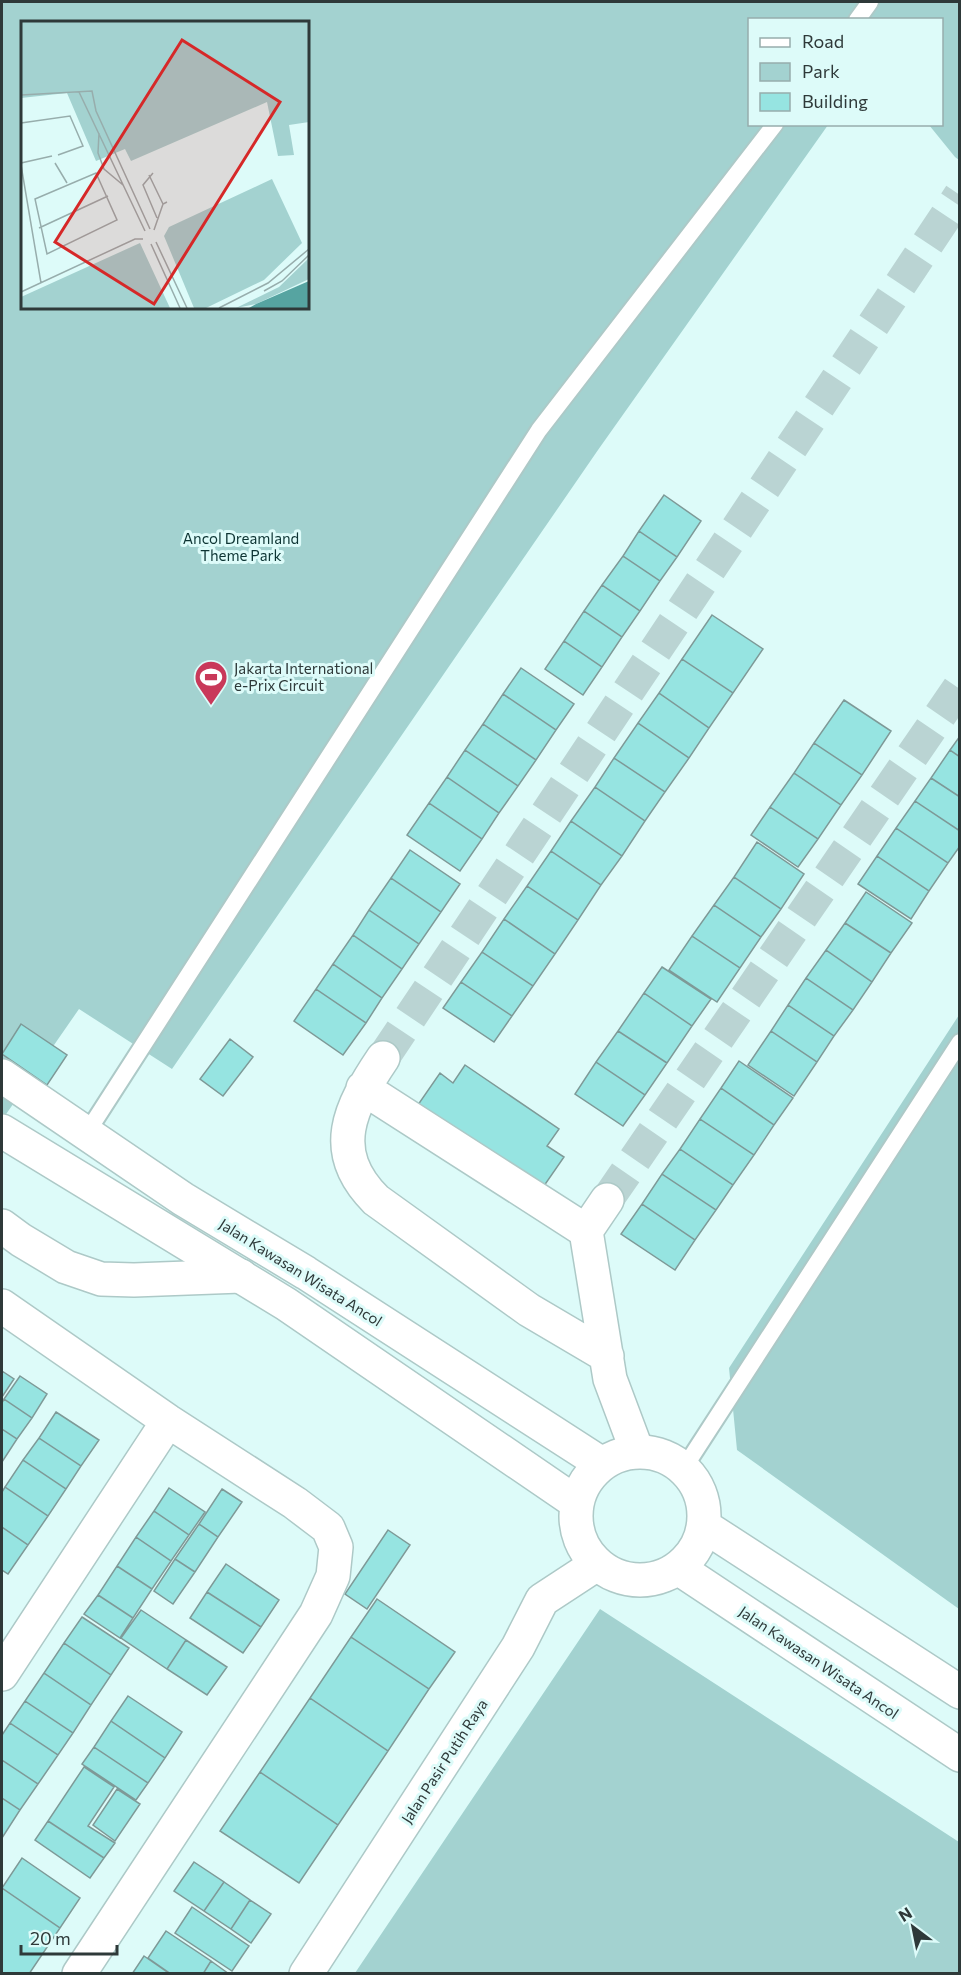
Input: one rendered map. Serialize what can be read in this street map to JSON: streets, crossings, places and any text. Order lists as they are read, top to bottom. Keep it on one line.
{"streets":{"street":["Jalan Kawasan Wisata Ancol","Jalan Pasir Putih Raya"]},"crossings":[["Jalan Kawasan Wisata Ancol","Jalan Pasir Putih Raya"]],"parks":["Ancol Dreamland Theme Park"],"places":{"sports":["Jakarta International e-Prix Circuit"]},"legend":["Road","Park","Building"],"scale_bar":"20 m","north":"top left"}
